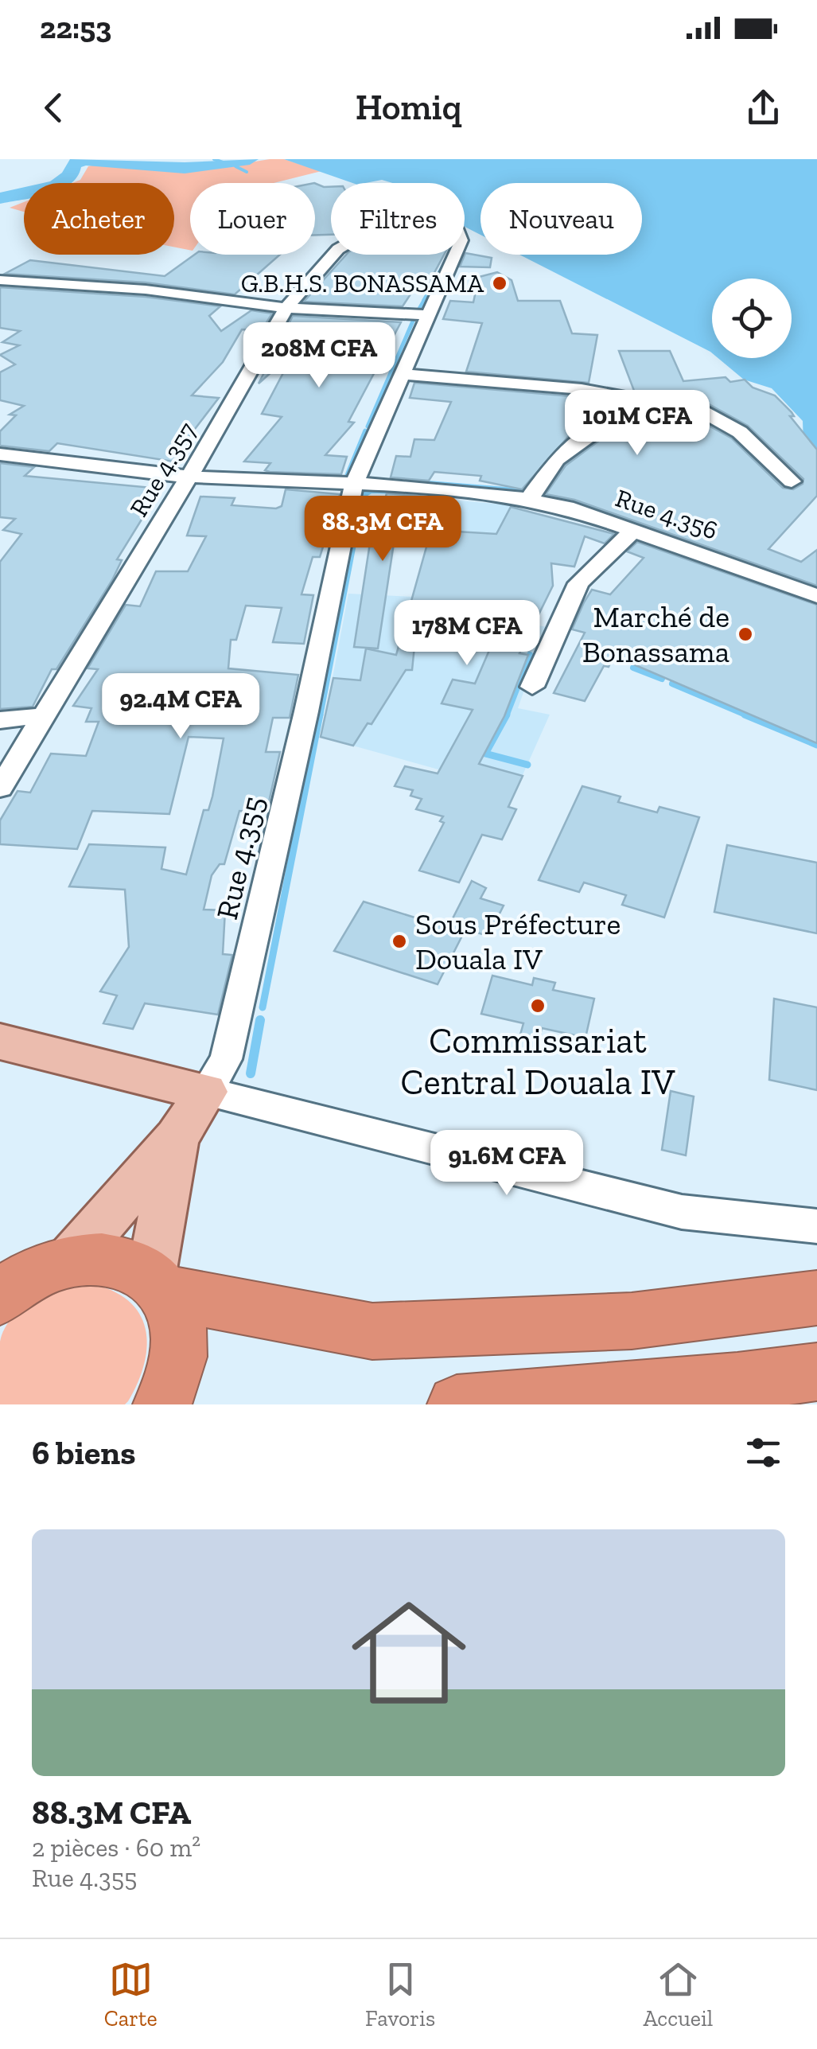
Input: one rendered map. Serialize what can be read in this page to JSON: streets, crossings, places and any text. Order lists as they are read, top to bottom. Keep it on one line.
{"streets":{"street":["Rue 4.357","Rue 4.356","Rue 4.355"]},"crossings":[["Rue 4.357","Rue 4.356"],["Rue 4.356","Rue 4.355"]],"places":["G.B.H.S. BONASSAMA","Marché de Bonassama","Sous Préfecture Douala IV","Commissariat Central Douala IV"],"page":{"status":"22:53","header":"Homiq","chip":["Acheter","Louer","Filtres","Nouveau"],"price":["208M CFA","101M CFA","88.3M CFA","178M CFA","92.4M CFA","91.6M CFA"],"heading":"6 biens","list":[{"name":"88.3M CFA","note":"2 pièces · 60 m² · Rue 4.355"}],"tabs":["Carte","Favoris","Accueil"]}}
